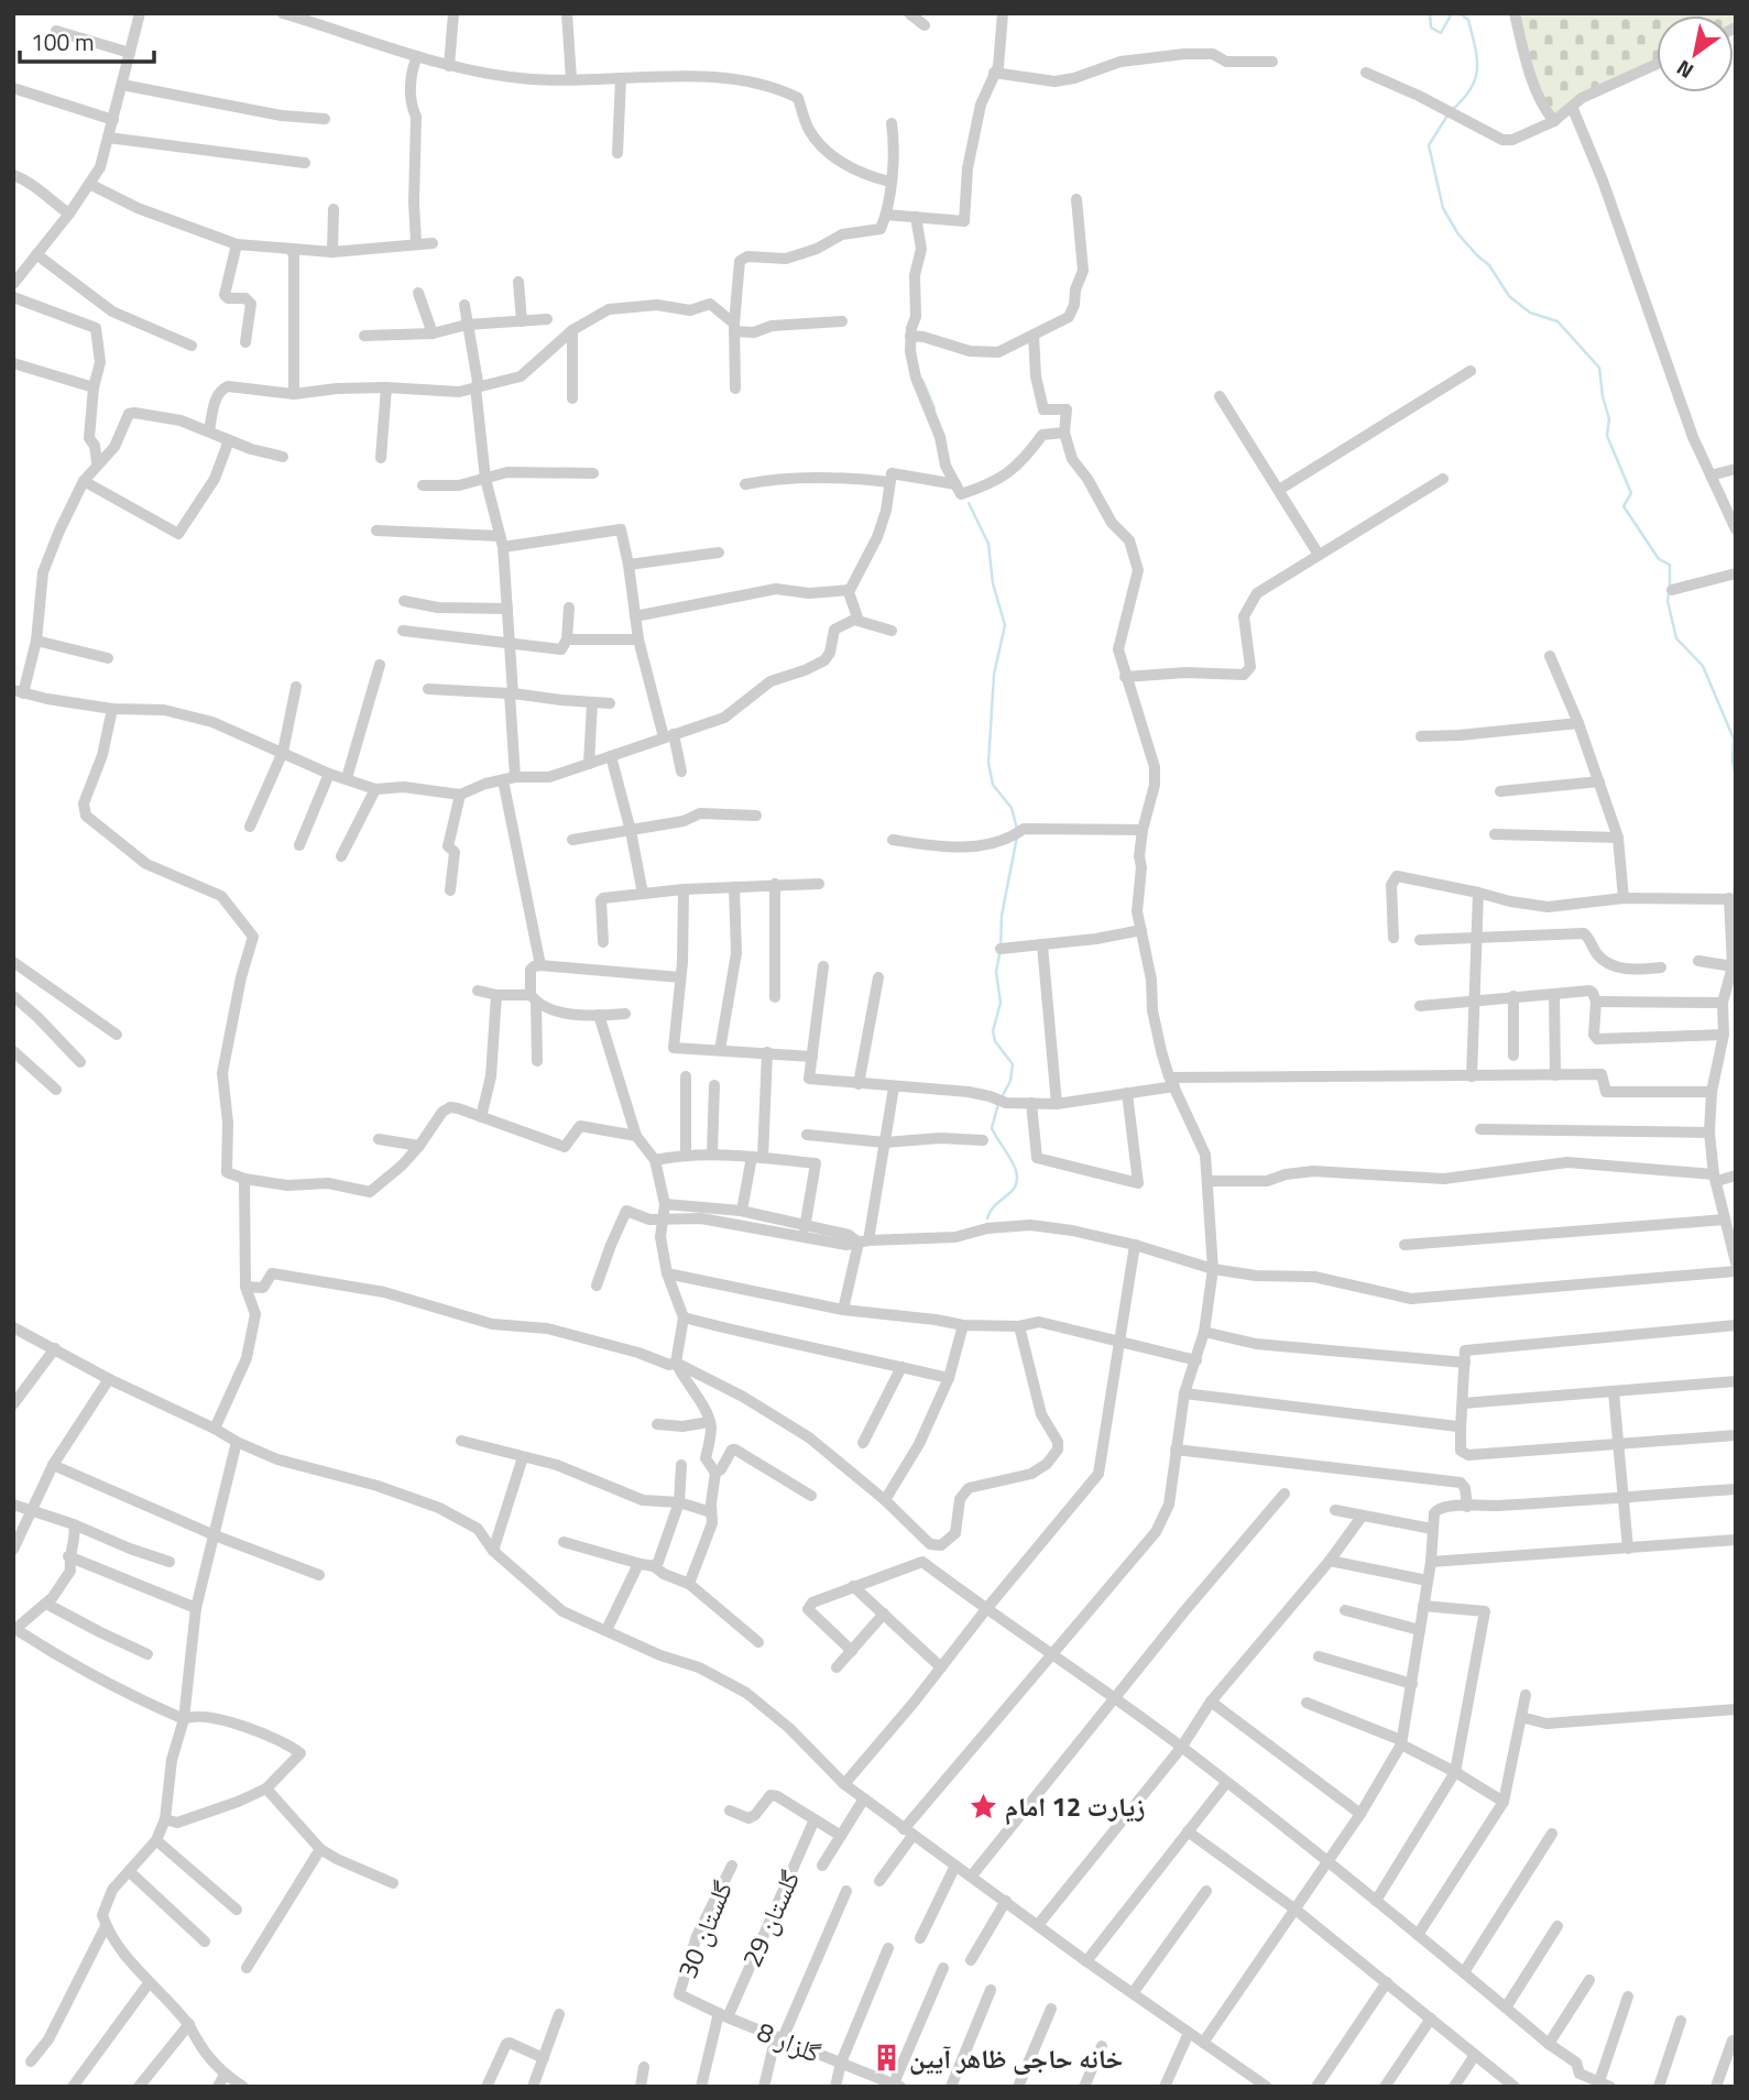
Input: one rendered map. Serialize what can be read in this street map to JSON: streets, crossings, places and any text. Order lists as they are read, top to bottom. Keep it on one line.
{"streets":{"street":["گلستان 29","گلستان 30","گلزار 8"]},"crossings":[["گلستان 29","گلزار 8"],["گلستان 30","گلزار 8"]],"places":{"place":["زیارت 12 امام"],"building":["خانه حاجی ظاهر آیین"]},"scale_bar":"100 m","north":"bottom left"}
